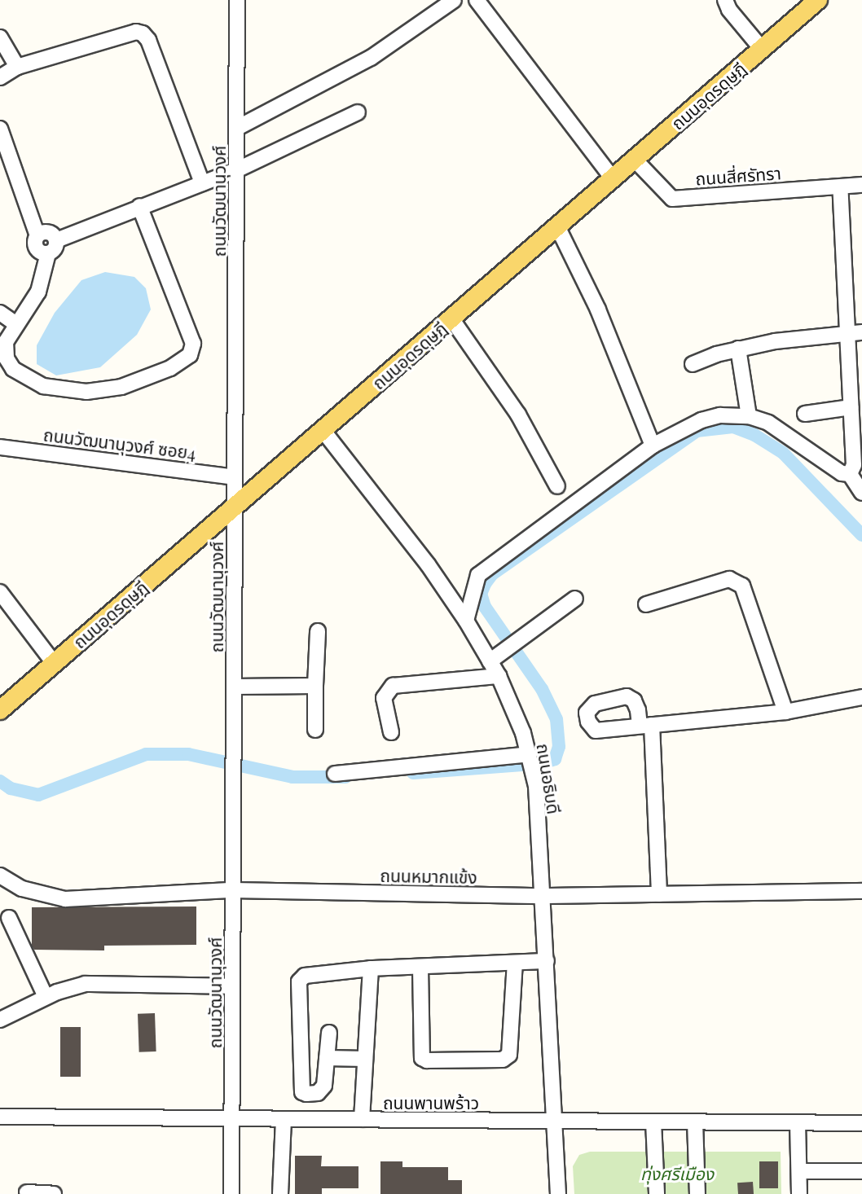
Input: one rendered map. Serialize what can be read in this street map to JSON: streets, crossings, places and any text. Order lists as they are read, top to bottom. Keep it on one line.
{"streets":{"main road":["ถนนอุดรดุษฎี"],"street":["ถนนสี่ศรัทรา","ถนนวัฒนานุวงศ์","ถนนวัฒนานุวงศ์ ซอย4","ถนนอธิบดี","ถนนหมากแข้ง","ถนนพานพร้าว"]},"crossings":[["ถนนอุดรดุษฎี","ถนนสี่ศรัทรา"],["ถนนอุดรดุษฎี","ถนนวัฒนานุวงศ์"],["ถนนอุดรดุษฎี","ถนนอธิบดี"],["ถนนวัฒนานุวงศ์","ถนนวัฒนานุวงศ์ ซอย4"],["ถนนวัฒนานุวงศ์","ถนนหมากแข้ง"],["ถนนวัฒนานุวงศ์","ถนนพานพร้าว"],["ถนนอธิบดี","ถนนหมากแข้ง"],["ถนนอธิบดี","ถนนพานพร้าว"]],"parks":["ทุ่งศรีเมือง"]}
